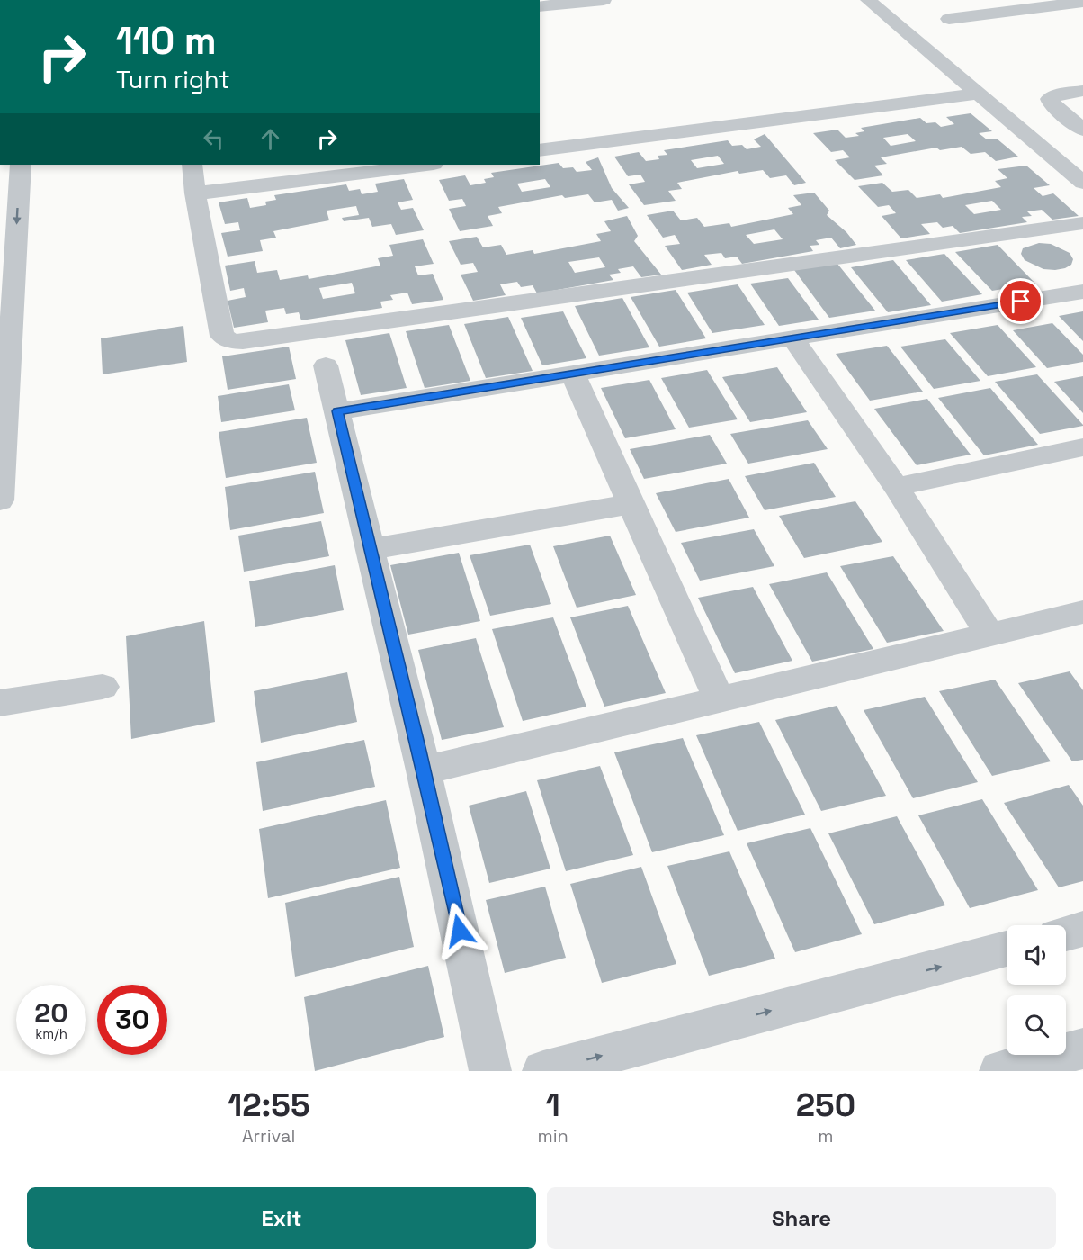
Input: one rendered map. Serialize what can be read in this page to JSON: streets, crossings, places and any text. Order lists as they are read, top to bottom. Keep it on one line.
{"page":{"turn":["110 m","Turn right"],"speed":"20 km/h","limit":"30","eta":["12:55","Arrival","1","min","250","m"],"buttons":["Exit","Share"]}}
